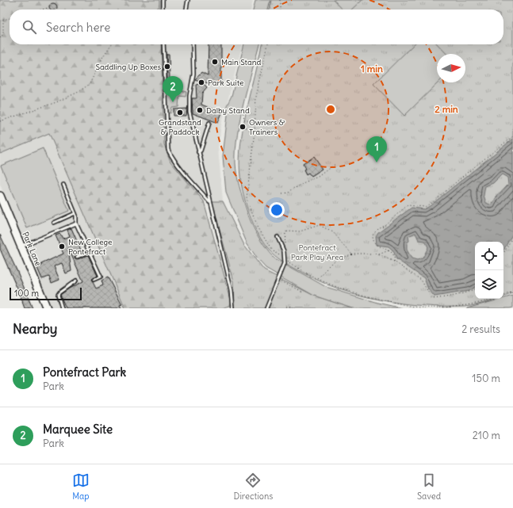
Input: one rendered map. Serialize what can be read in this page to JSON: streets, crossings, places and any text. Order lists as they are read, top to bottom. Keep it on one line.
{"streets":{"main road":["Park Lane"]},"parks":["Pontefract Park Play Area"],"places":["Main Stand","Saddling Up Boxes","Park Suite","Dalby Stand","Grandstand & Paddock","Owners & Trainers","New College Pontefract"],"scale_bar":"100 m","north":"right","page":{"search":"Search here","pins":["2","1"],"scale":"100 m","heading":["Nearby","2 results"],"list":[{"mark":"1","name":"Pontefract Park","note":"Park","value":"150 m"},{"mark":"2","name":"Marquee Site","note":"Park","value":"210 m"}],"nav":["Map","Directions","Saved"]},"rings":["1 min","2 min"]}
